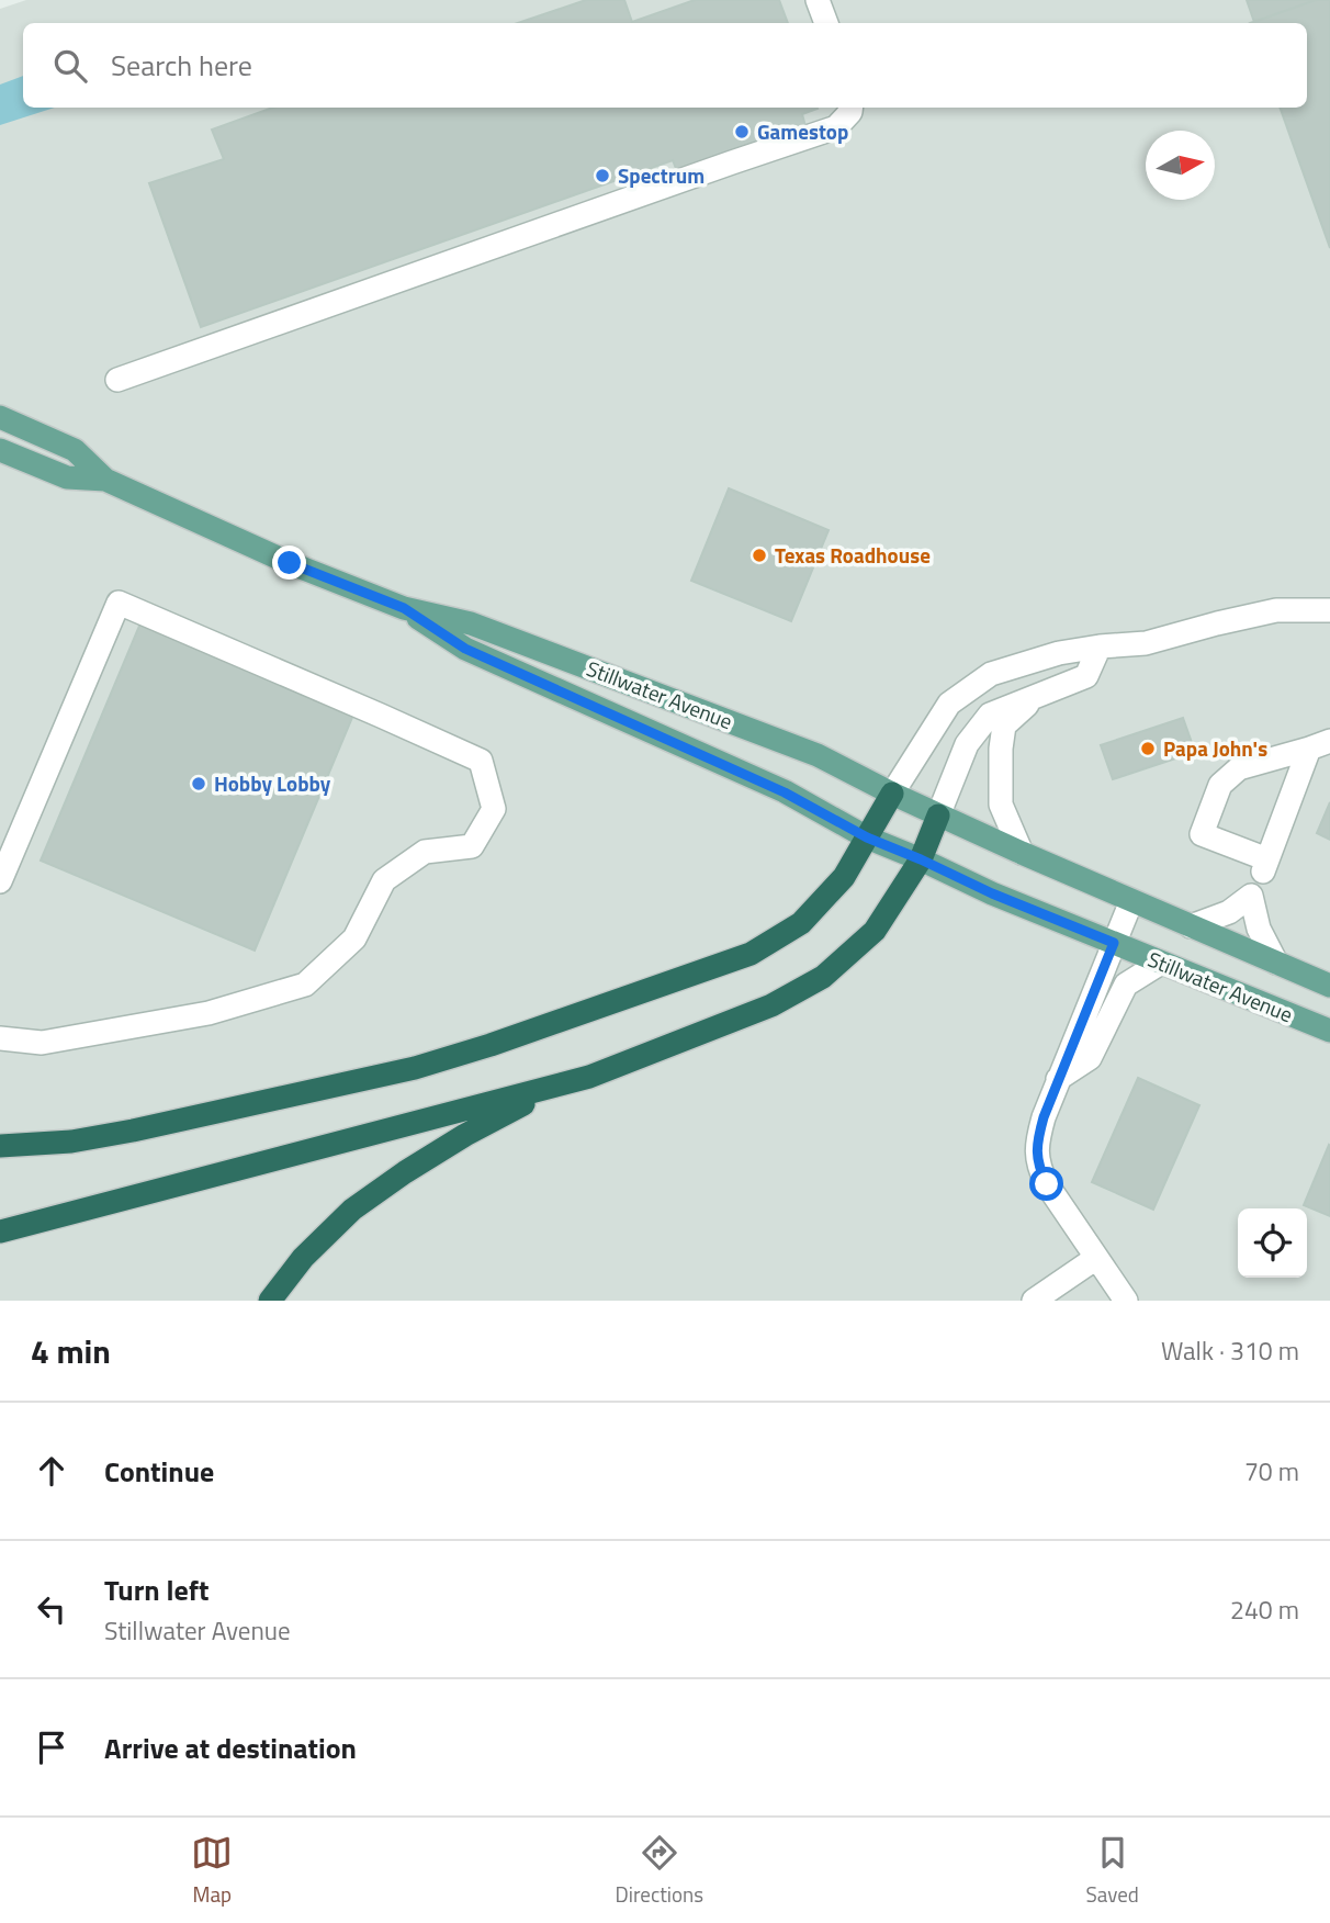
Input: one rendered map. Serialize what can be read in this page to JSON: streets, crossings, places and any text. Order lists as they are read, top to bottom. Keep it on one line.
{"streets":{"main road":["Stillwater Avenue"]},"places":["Gamestop","Spectrum","Texas Roadhouse","Papa John's","Hobby Lobby"],"north":"right","page":{"search":"Search here","heading":["4 min","Walk · 310 m"],"list":[["Continue","70 m"],["Turn left","Stillwater Avenue","240 m"],"Arrive at destination"],"nav":["Map","Directions","Saved"]}}
